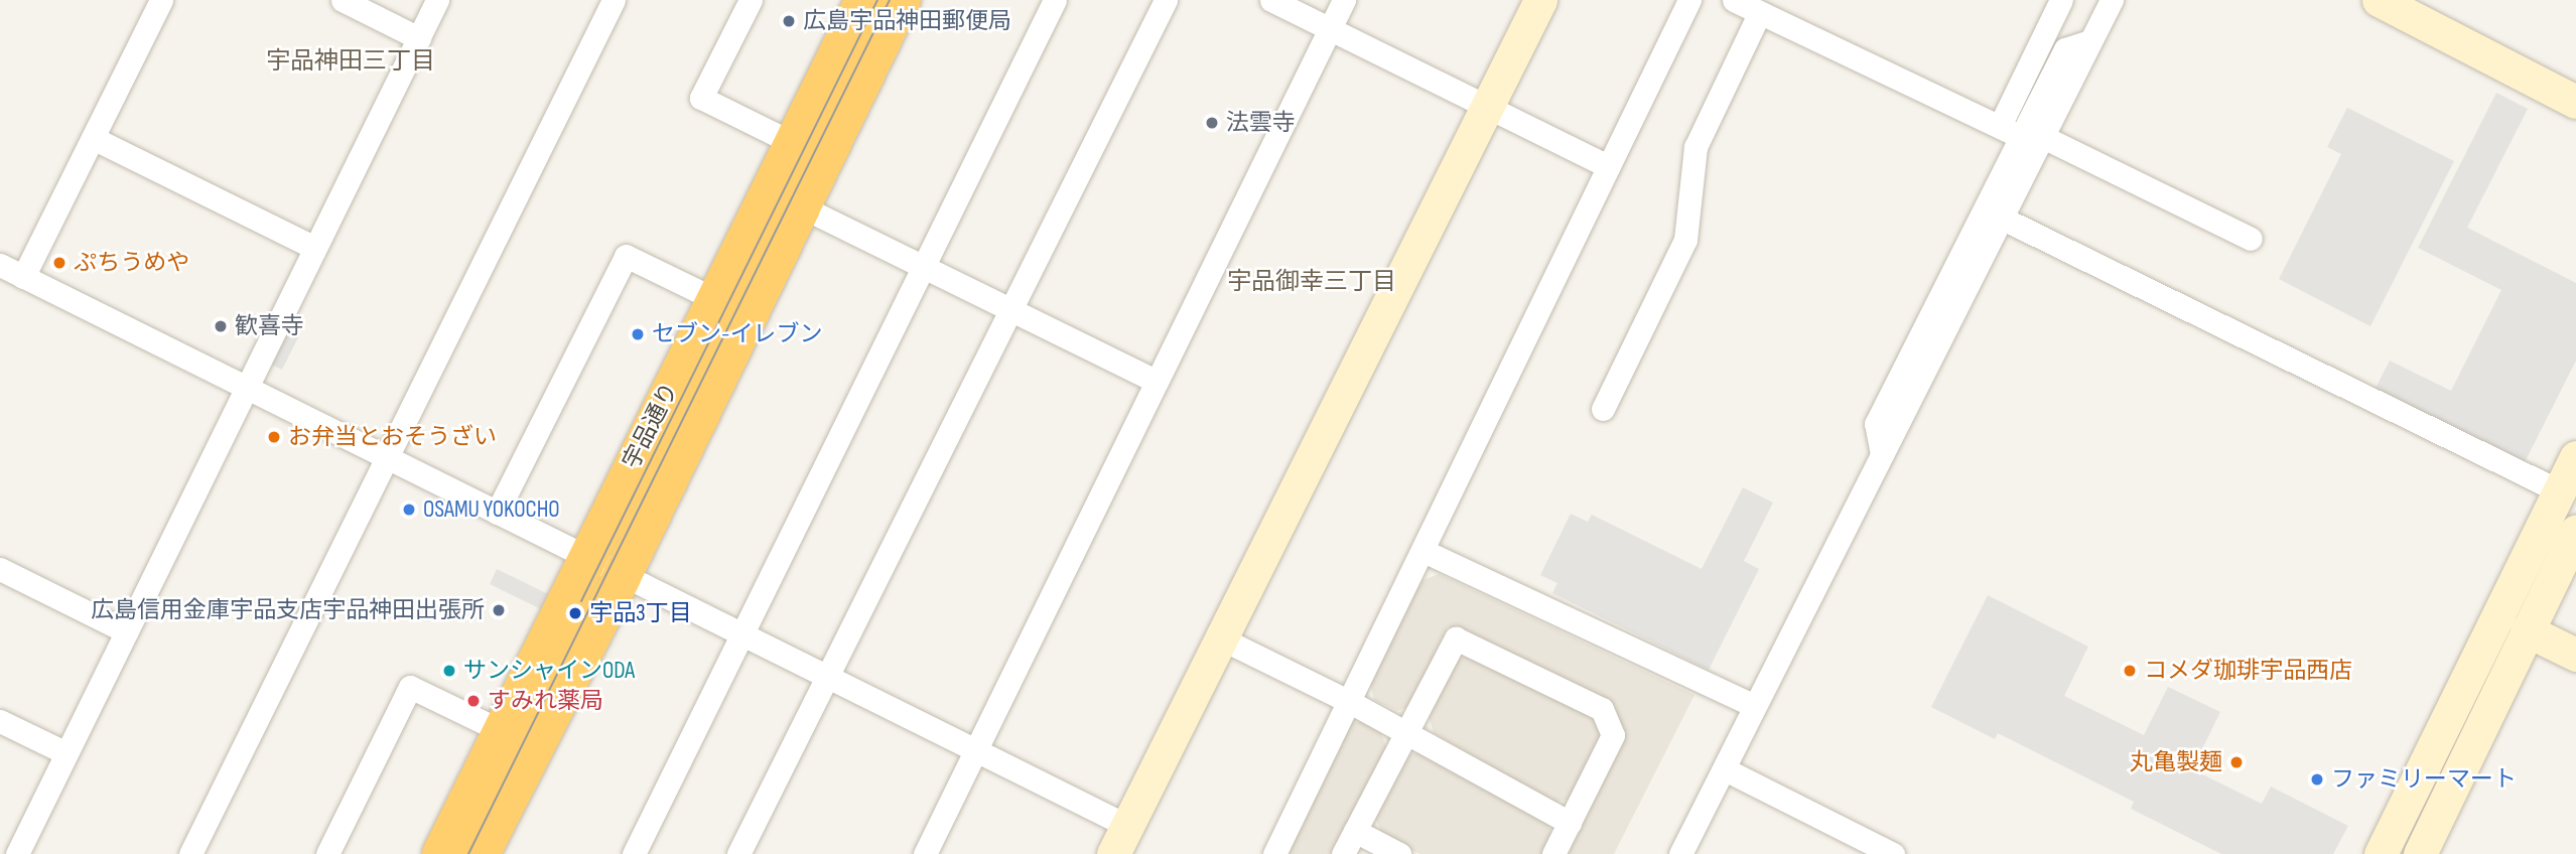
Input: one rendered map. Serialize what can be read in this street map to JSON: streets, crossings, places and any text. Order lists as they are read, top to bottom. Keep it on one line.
{"streets":{"highway":["宇品通り"]},"districts":["宇品神田三丁目","宇品御幸三丁目"],"places":["広島宇品神田郵便局","法雲寺","ぷちうめや","歓喜寺","セブン-イレブン","お弁当とおそうざい","OSAMU YOKOCHO","広島信用金庫宇品支店宇品神田出張所","宇品3丁目","サンシャインODA","コメダ珈琲宇品西店","すみれ薬局","丸亀製麺","ファミリーマート"]}
